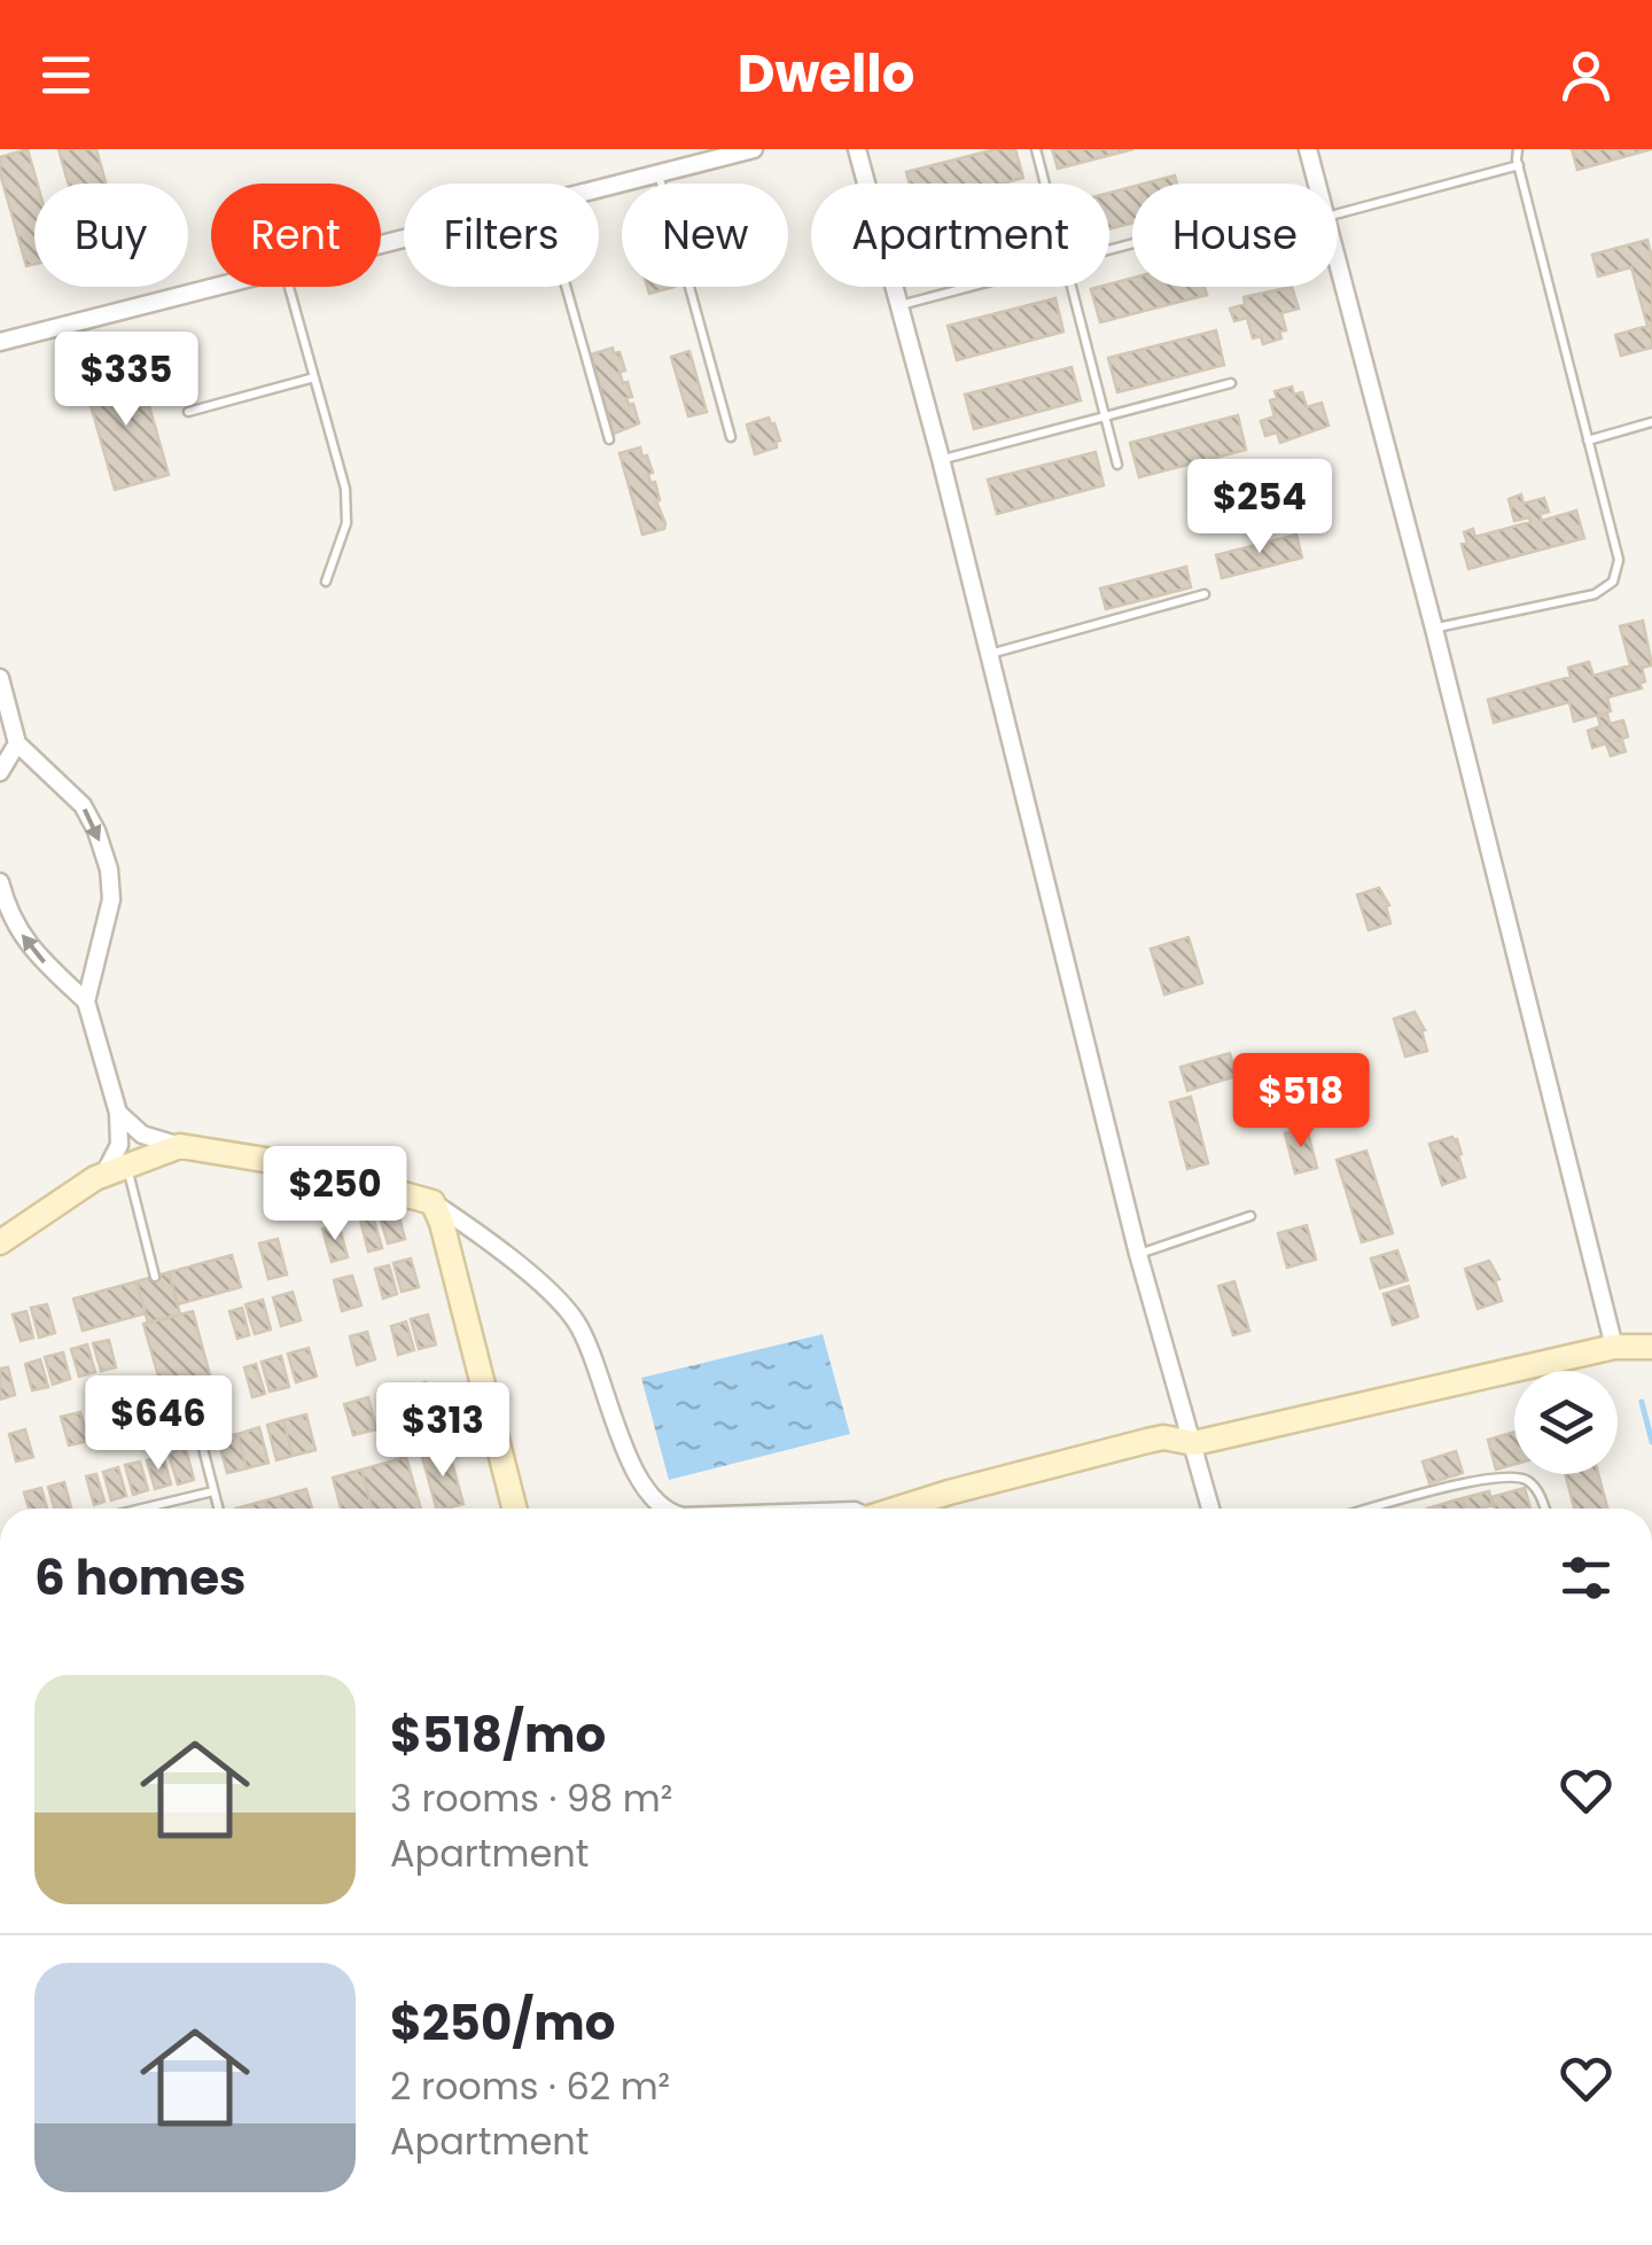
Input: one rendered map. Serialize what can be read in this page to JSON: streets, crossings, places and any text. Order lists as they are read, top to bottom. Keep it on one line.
{"page":{"header":"Dwello","chip":["Buy","Rent","Filters","New","Apartment","House"],"price":["$335","$254","$518","$250","$646","$313"],"heading":"6 homes","list":[{"name":"$518/mo","note":"3 rooms · 98 m² · Apartment"},{"name":"$250/mo","note":"2 rooms · 62 m² · Apartment"}]}}
